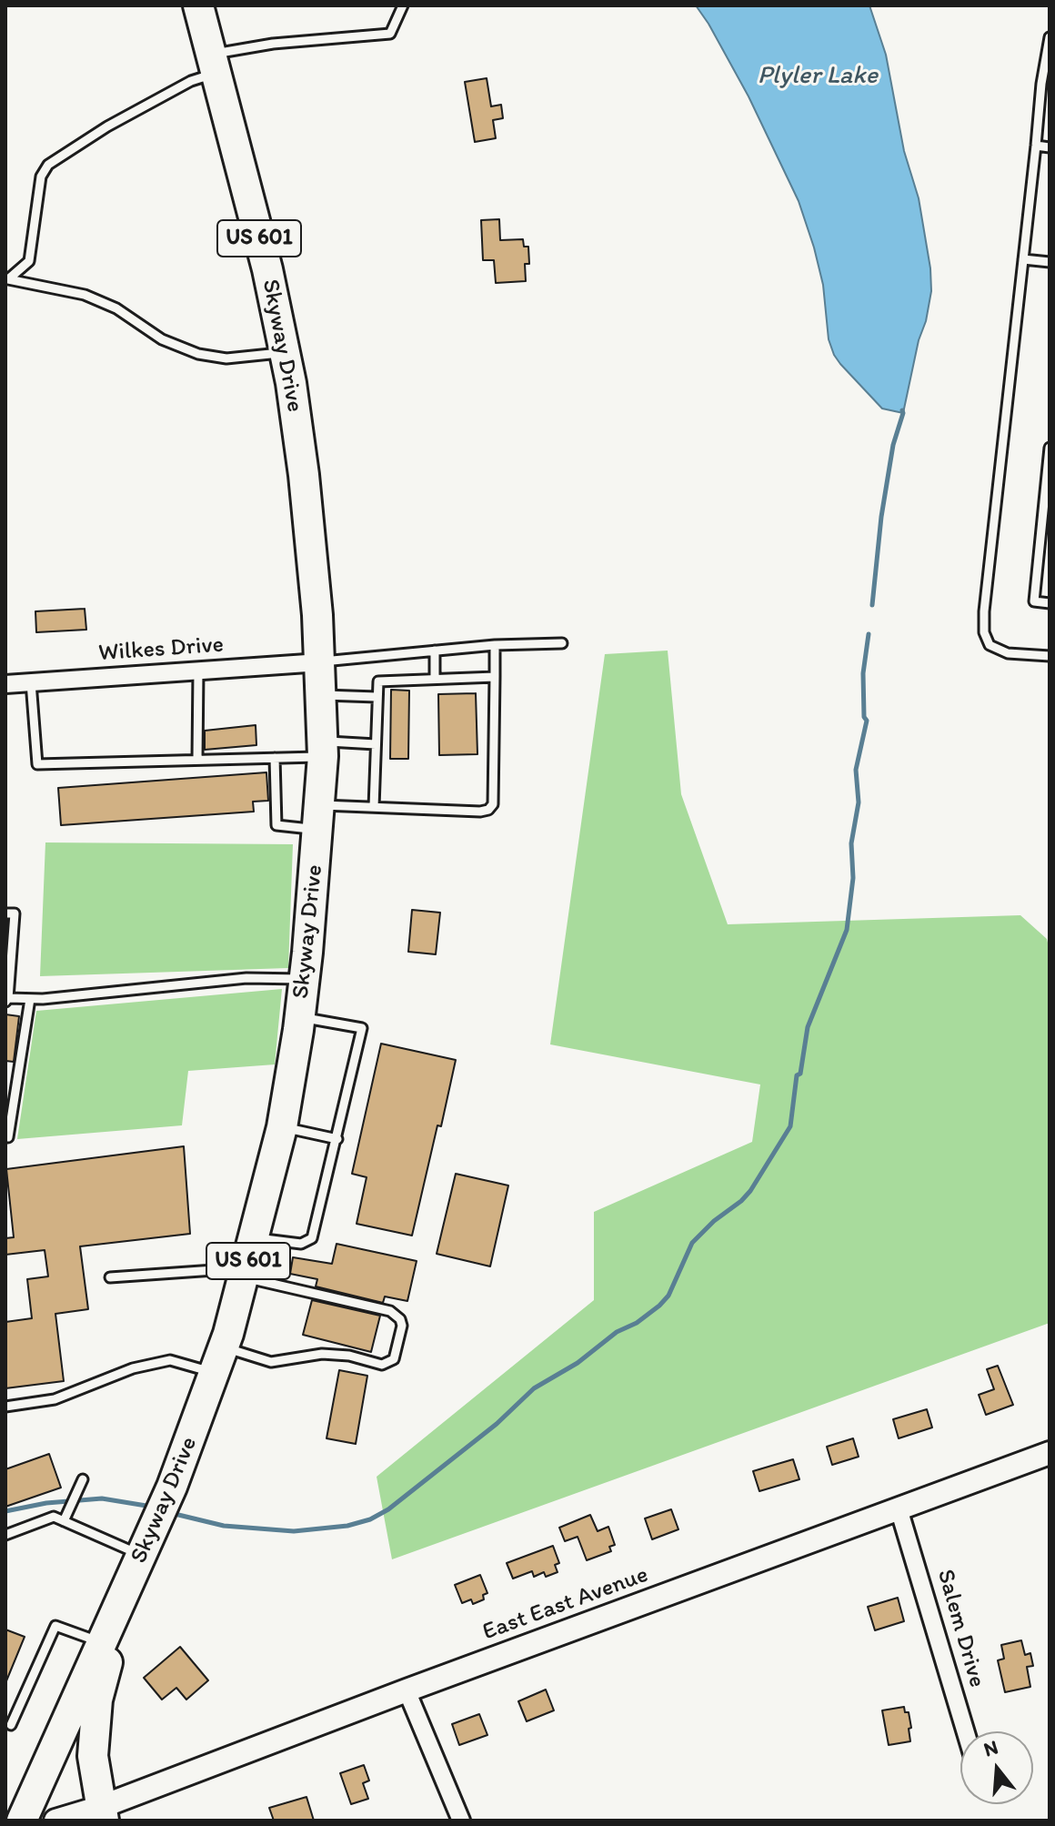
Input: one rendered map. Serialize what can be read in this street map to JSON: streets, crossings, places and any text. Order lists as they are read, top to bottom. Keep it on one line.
{"streets":{"highway":["US 601","Skyway Drive"],"street":["Wilkes Drive","East East Avenue","Salem Drive"]},"crossings":[["US 601","Skyway Drive"],["US 601","East East Avenue"],["Skyway Drive","Wilkes Drive"],["East East Avenue","Salem Drive"]],"water":["Plyler Lake"],"north":"top"}
